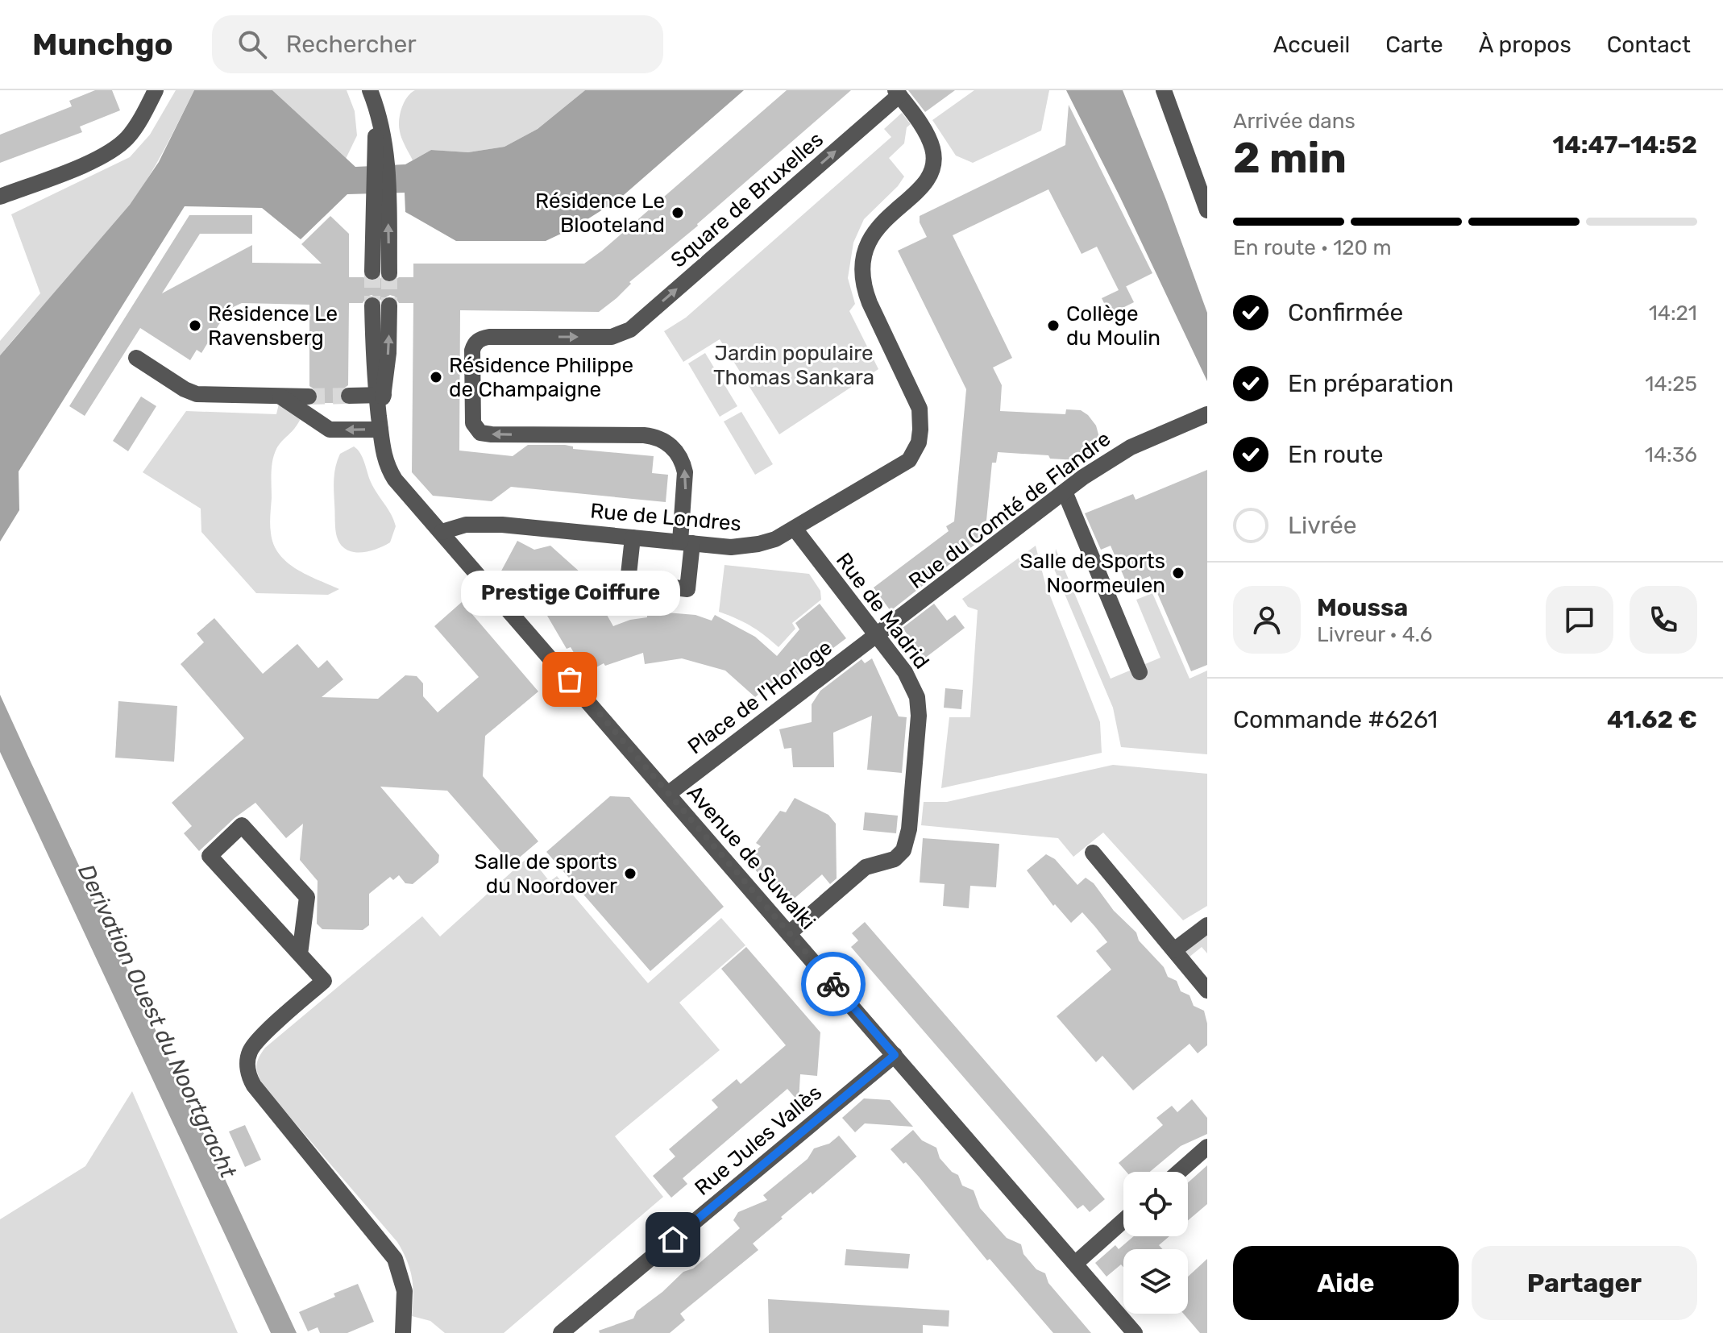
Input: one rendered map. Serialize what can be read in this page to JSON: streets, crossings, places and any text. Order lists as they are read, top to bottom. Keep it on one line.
{"streets":{"street":["Square de Bruxelles","Rue du Comté de Flandre","Rue de Londres","Rue de Madrid","Place de l'Horloge","Avenue de Suwalki","Rue Jules Vallès"]},"crossings":[["Square de Bruxelles","Rue de Londres"],["Rue du Comté de Flandre","Rue de Madrid"],["Rue du Comté de Flandre","Place de l'Horloge"],["Rue de Londres","Rue de Madrid"],["Rue de Londres","Avenue de Suwalki"],["Rue de Madrid","Place de l'Horloge"],["Rue de Madrid","Avenue de Suwalki"],["Place de l'Horloge","Avenue de Suwalki"],["Avenue de Suwalki","Rue Jules Vallès"]],"water":["Derivation Ouest du Noortgracht"],"parks":["Jardin populaire Thomas Sankara"],"places":["Résidence Le Blooteland","Résidence Le Ravensberg","Collège du Moulin","Résidence Philippe de Champaigne","Salle de Sports Noormeulen","Prestige Coiffure","Salle de sports du Noordover"],"page":{"header":"Munchgo","search":"Rechercher","nav":["Accueil","Carte","À propos","Contact"],"heading":["2 min","Arrivée dans","14:47–14:52"],"panel":["Moussa","Livreur · 4.6","Commande #6261","41.62 €"],"bar":"En route · 120 m","list":[["Confirmée","14:21"],["En préparation","14:25"],["En route","14:36"],"Livrée"],"bubble":"Prestige Coiffure","buttons":["Aide","Partager"]}}
